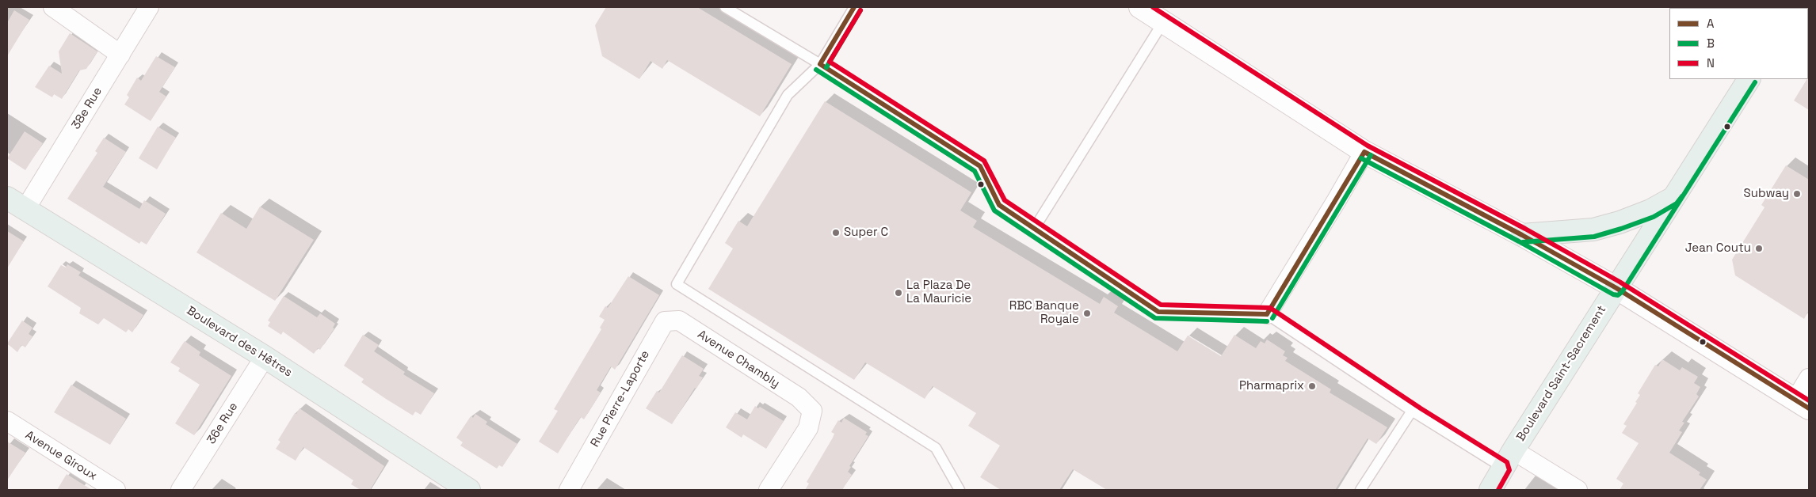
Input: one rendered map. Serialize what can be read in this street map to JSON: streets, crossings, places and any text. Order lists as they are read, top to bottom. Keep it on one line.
{"streets":{"main road":["Boulevard des Hêtres","Boulevard Saint-Sacrement"],"street":["38e Rue","Avenue Chambly","Rue Pierre-Laporte","36e Rue","Avenue Giroux"]},"crossings":[["38e Rue","Boulevard des Hêtres"],["Boulevard des Hêtres","36e Rue"],["Avenue Chambly","Rue Pierre-Laporte"]],"places":["Subway","Super C","Jean Coutu","La Plaza De La Mauricie","RBC Banque Royale","Pharmaprix"],"lines":["transit line A","transit line N","transit line B"],"legend":["A","B","N"]}
